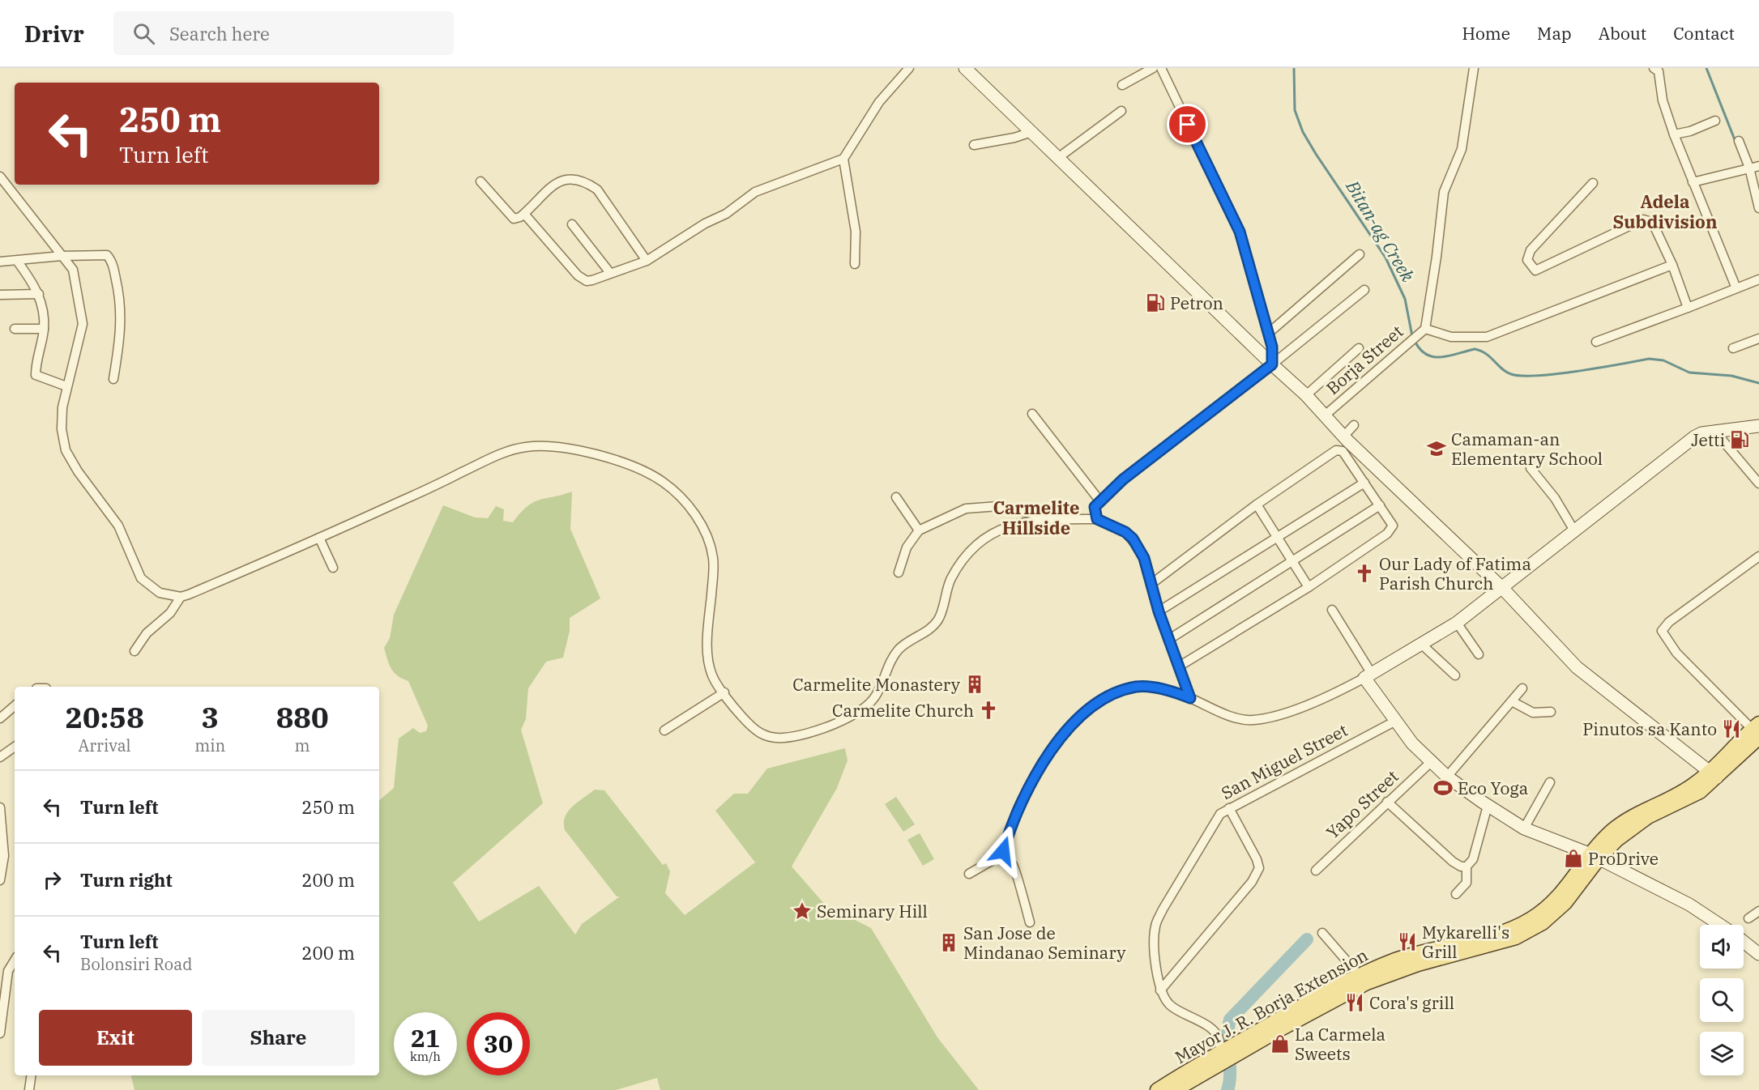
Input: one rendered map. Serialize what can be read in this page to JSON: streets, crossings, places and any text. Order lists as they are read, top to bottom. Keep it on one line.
{"streets":{"main road":["Mayor J. R. Borja Extension"],"street":["Borja Street","San Miguel Street","Yapo Street"]},"districts":["Adela Subdivision","Carmelite Hillside"],"water":["Bitan-ag Creek"],"places":{"fuel station":["Petron","Jetti"],"school or university":["Camaman-an Elementary School"],"church":["Our Lady of Fatima Parish Church","Carmelite Church"],"building":["Carmelite Monastery","San Jose de Mindanao Seminary"],"restaurant":["Pinutos sa Kanto","Mykarelli's Grill","Cora's grill"],"sports":["Eco Yoga"],"shop":["ProDrive","La Carmela Sweets"],"place":["Seminary Hill"]},"page":{"header":"Drivr","search":"Search here","nav":["Home","Map","About","Contact"],"turn":["250 m","Turn left"],"eta":["20:58","Arrival","3","min","880","m"],"list":[{"name":"Turn left","value":"250 m"},{"name":"Turn right","value":"200 m"},{"name":"Turn left","note":"Bolonsiri Road","value":"200 m"}],"buttons":["Exit","Share"],"speed":"21 km/h","limit":"30"}}
